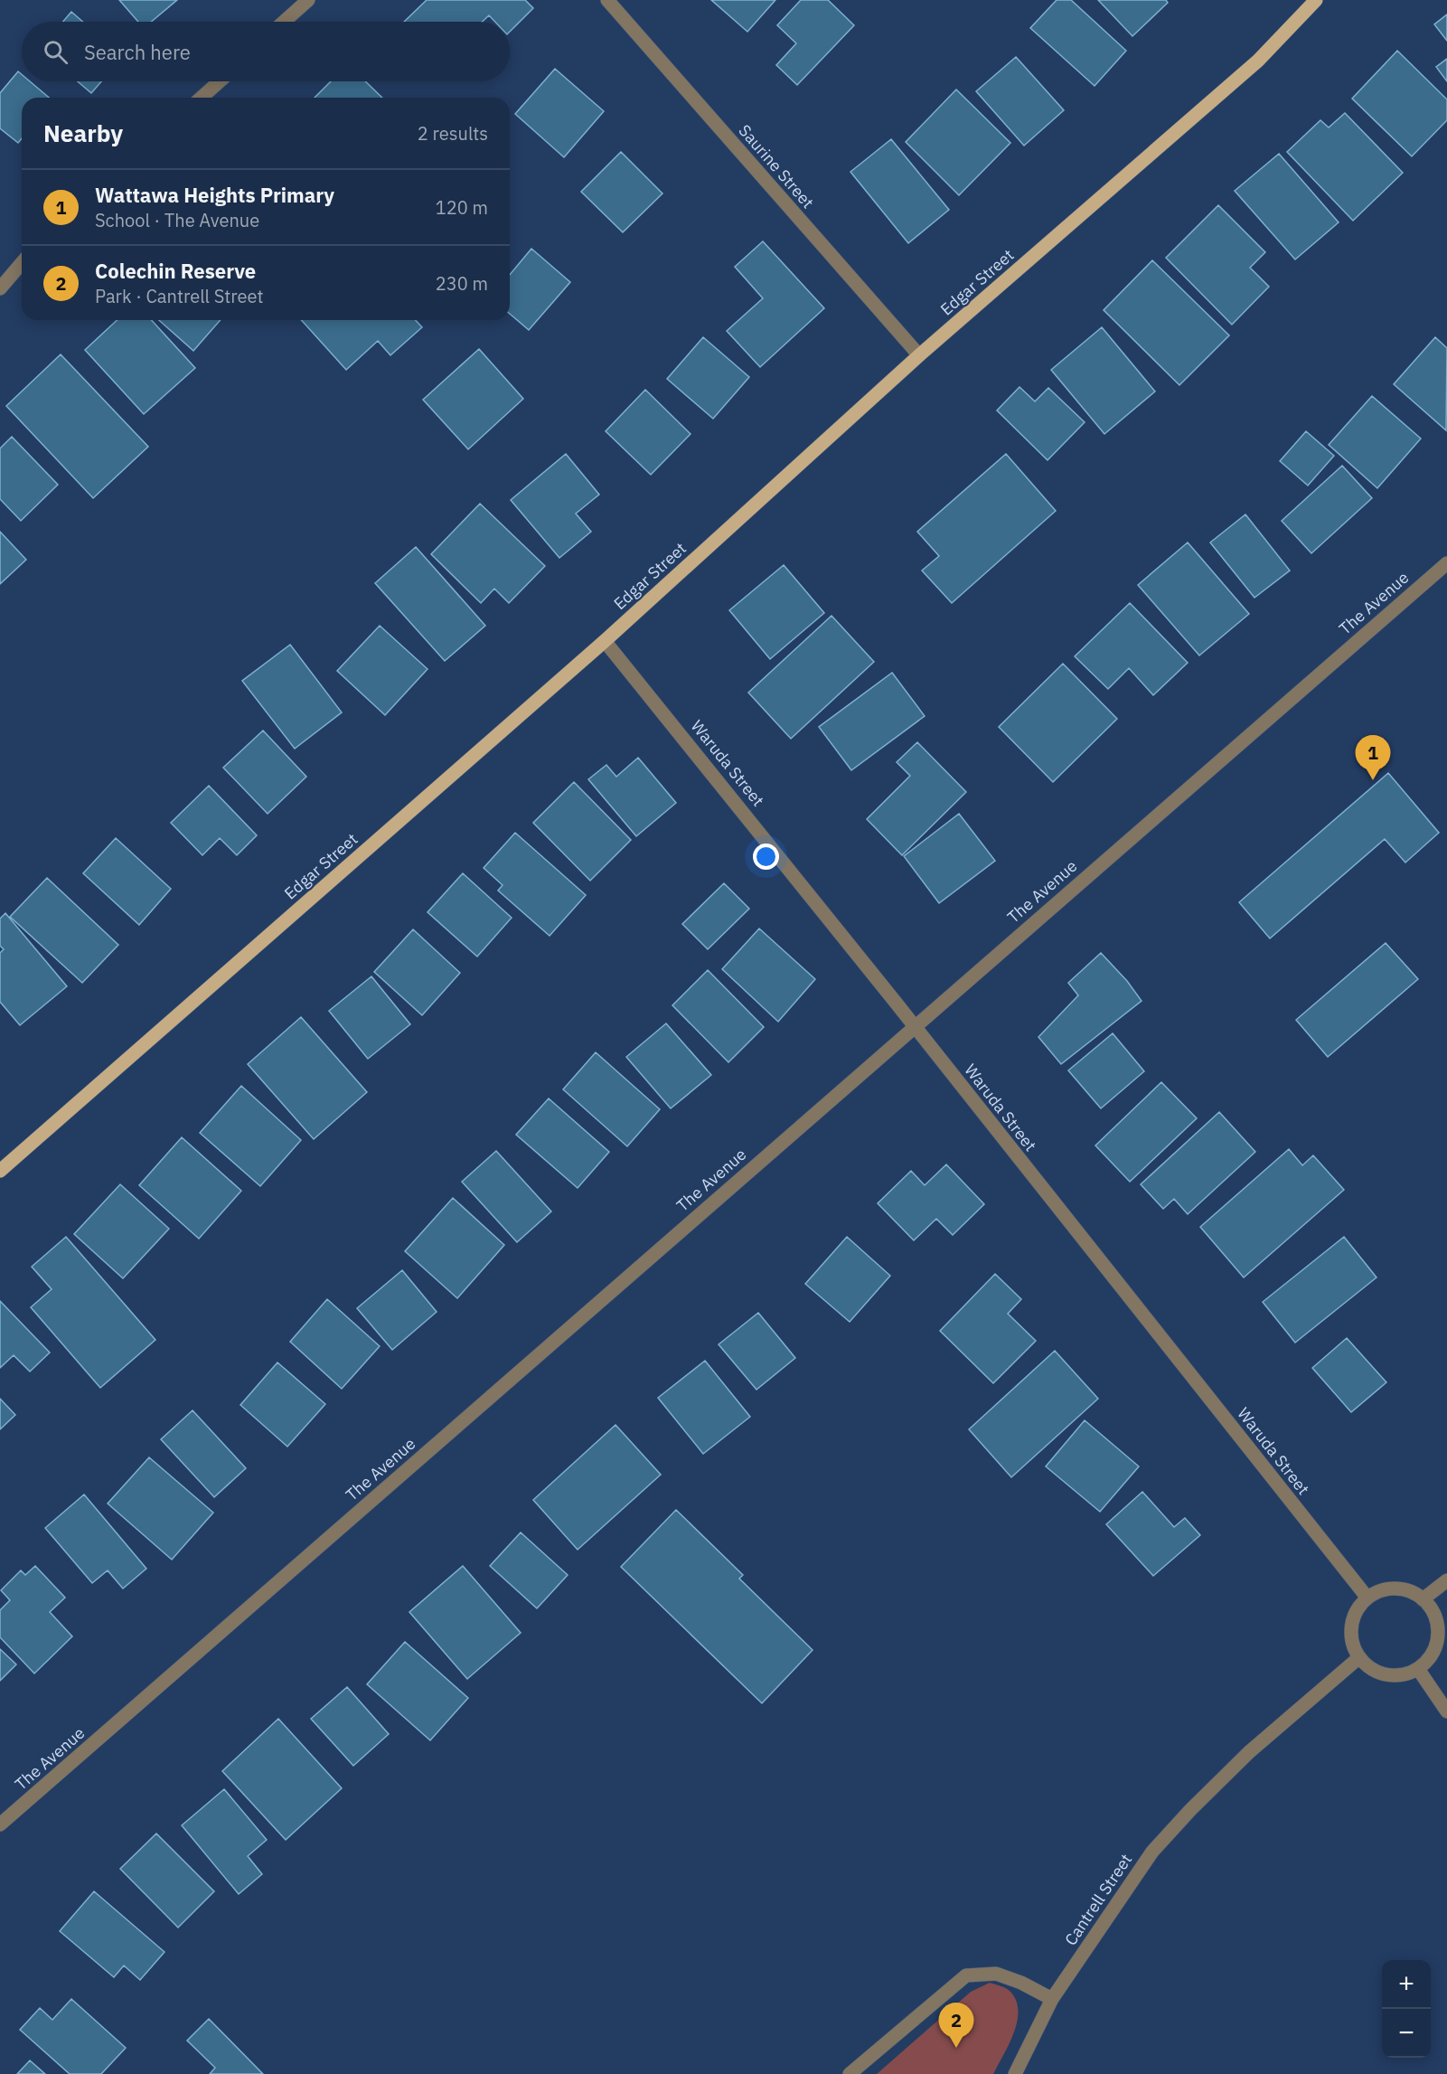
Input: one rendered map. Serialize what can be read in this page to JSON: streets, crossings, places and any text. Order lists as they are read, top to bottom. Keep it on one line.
{"streets":{"main road":["Edgar Street"],"street":["Saurine Street","The Avenue","Waruda Street","Cantrell Street"]},"crossings":[["Saurine Street","Edgar Street"],["Edgar Street","Waruda Street"],["The Avenue","Waruda Street"],["Waruda Street","Cantrell Street"]],"page":{"search":"Search here","heading":["Nearby","2 results"],"list":[{"mark":"1","name":"Wattawa Heights Primary","note":"School · The Avenue","value":"120 m"},{"mark":"2","name":"Colechin Reserve","note":"Park · Cantrell Street","value":"230 m"}],"pins":["1","2"],"map_buttons":["+","−"]}}
